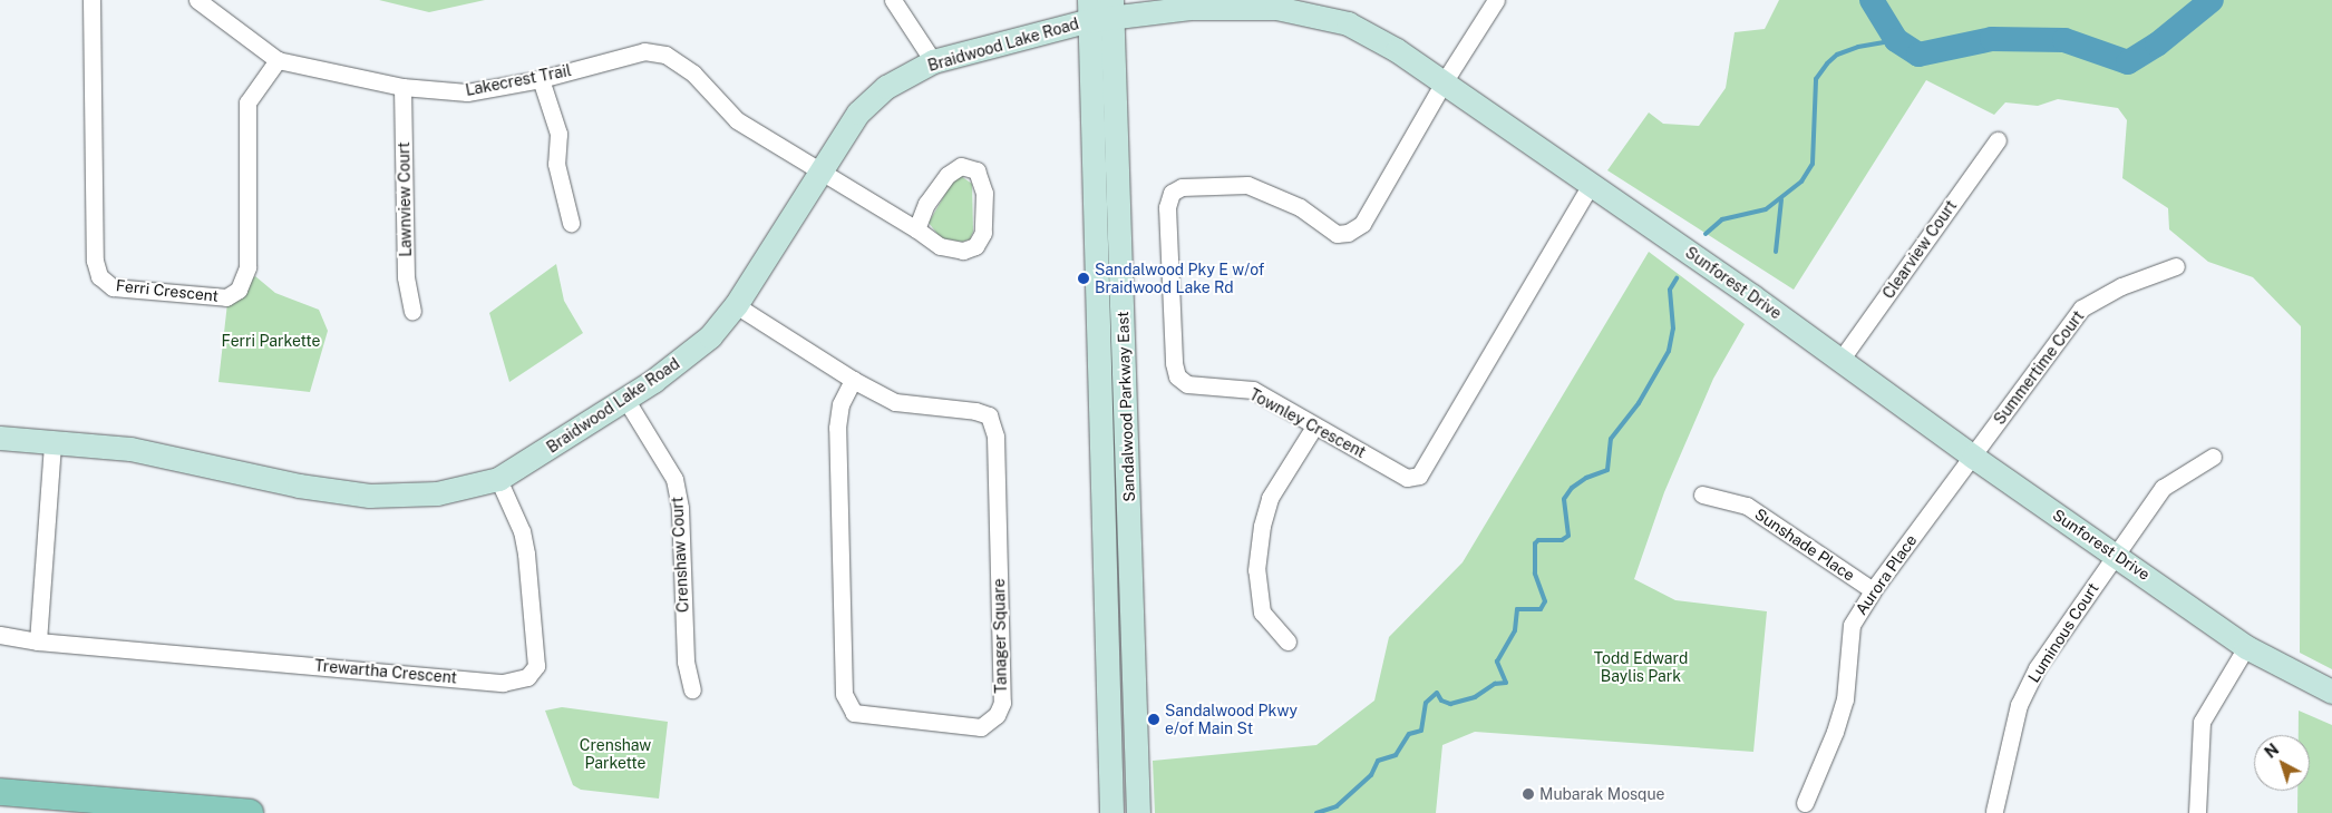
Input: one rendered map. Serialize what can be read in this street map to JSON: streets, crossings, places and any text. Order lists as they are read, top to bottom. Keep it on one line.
{"streets":{"street":["Braidwood Lake Road","Lakecrest Trail","Lawnview Court","Clearview Court","Sunforest Drive","Ferri Crescent","Summertime Court","Sandalwood Parkway East","Townley Crescent","Sunshade Place","Crenshaw Court","Aurora Place","Luminous Court","Tanager Square","Trewartha Crescent"]},"crossings":[["Braidwood Lake Road","Lakecrest Trail"],["Braidwood Lake Road","Sunforest Drive"],["Braidwood Lake Road","Sandalwood Parkway East"],["Braidwood Lake Road","Crenshaw Court"],["Braidwood Lake Road","Tanager Square"],["Braidwood Lake Road","Trewartha Crescent"],["Lakecrest Trail","Lawnview Court"],["Lakecrest Trail","Ferri Crescent"],["Clearview Court","Sunforest Drive"],["Sunforest Drive","Summertime Court"],["Sunforest Drive","Sandalwood Parkway East"],["Sunforest Drive","Townley Crescent"],["Sunforest Drive","Aurora Place"],["Sunforest Drive","Luminous Court"],["Summertime Court","Aurora Place"],["Sunshade Place","Aurora Place"]],"parks":["Ferri Parkette","Todd Edward Baylis Park","Crenshaw Parkette"],"places":["Sandalwood Pky E w/of Braidwood Lake Rd","Sandalwood Pkwy e/of Main St","Mubarak Mosque"],"north":"top left"}
